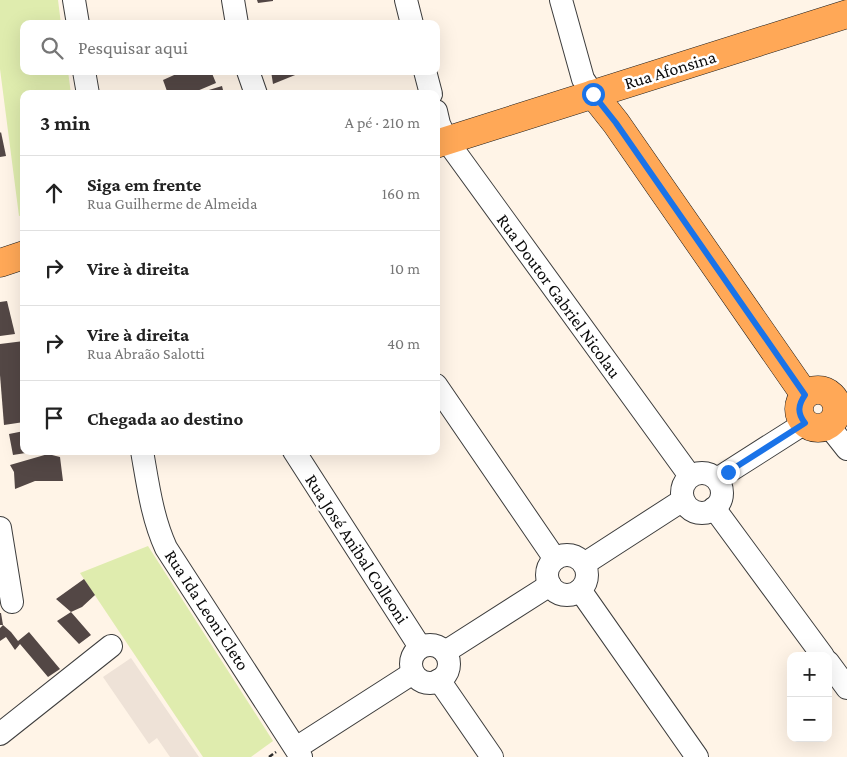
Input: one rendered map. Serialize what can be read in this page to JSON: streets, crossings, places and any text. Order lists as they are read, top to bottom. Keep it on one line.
{"streets":{"main road":["Rua Afonsina"],"street":["Rua Doutor Gabriel Nicolau","Rua José Anibal Colleoni","Rua Ida Leoni Cleto"]},"page":{"search":"Pesquisar aqui","heading":["3 min","A pé · 210 m"],"list":[["Siga em frente","Rua Guilherme de Almeida","160 m"],["Vire à direita","10 m"],["Vire à direita","Rua Abraão Salotti","40 m"],"Chegada ao destino"],"map_buttons":["+","−"]}}
